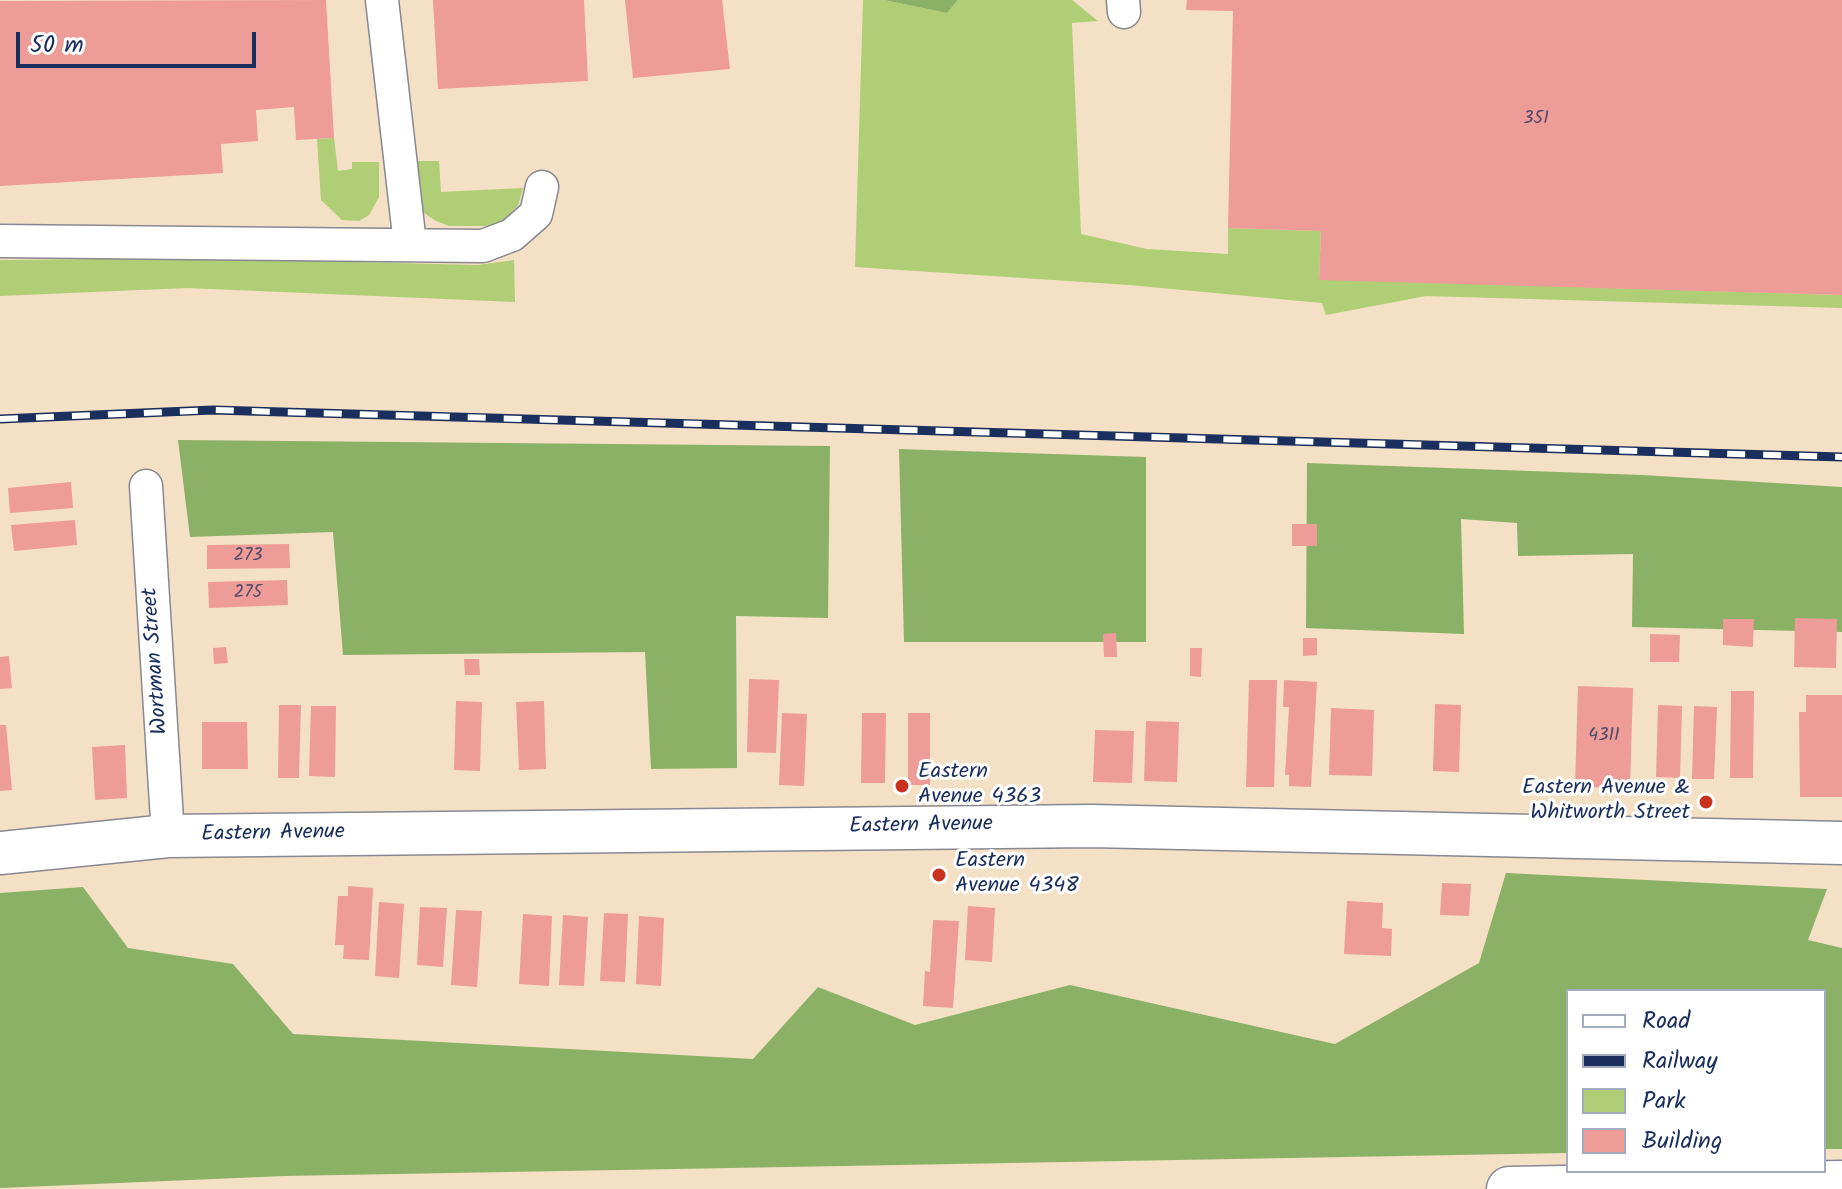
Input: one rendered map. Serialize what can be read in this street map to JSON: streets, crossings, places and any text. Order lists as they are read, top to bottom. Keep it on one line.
{"streets":{"main road":["Eastern Avenue"],"street":["Wortman Street"]},"crossings":[["Wortman Street","Eastern Avenue"]],"places":["Eastern Avenue 4363","Eastern Avenue & Whitworth Street","Eastern Avenue 4348"],"house_numbers":["351","273","275","4311"],"legend":["Road","Railway","Park","Building"],"scale_bar":"50 m"}
